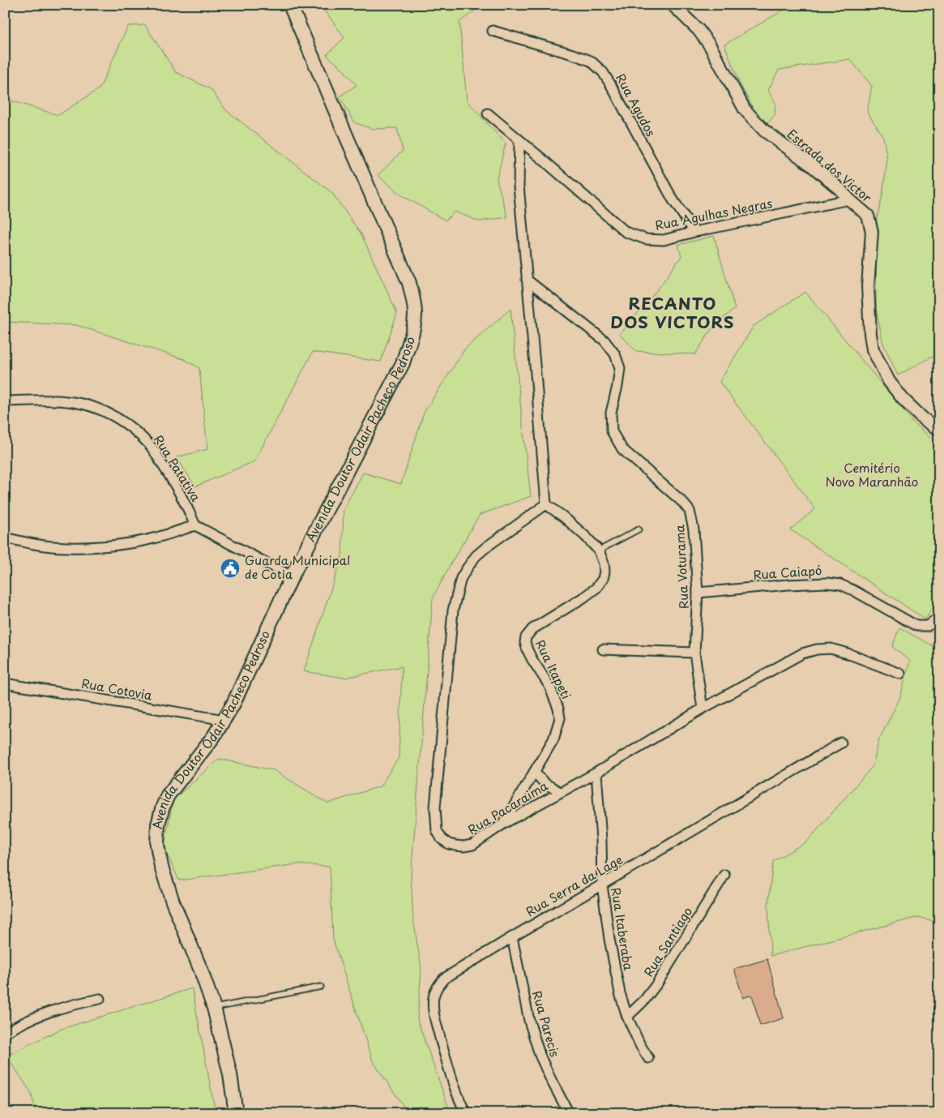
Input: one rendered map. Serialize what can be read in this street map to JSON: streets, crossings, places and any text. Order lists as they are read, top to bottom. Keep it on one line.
{"streets":{"main road":["Avenida Doutor Odair Pacheco Pedroso"],"street":["Rua Agudos","Estrada dos Victor","Rua Agulhas Negras","Rua Patativa","Rua Voturama","Rua Caiapó","Rua Itapeti","Rua Cotovia","Rua Pacaraima","Rua Serra da Lage","Rua Itaberaba","Rua Santiago","Rua Parecis"]},"crossings":[["Rua Agudos","Rua Agulhas Negras"],["Estrada dos Victor","Rua Agulhas Negras"],["Avenida Doutor Odair Pacheco Pedroso","Rua Cotovia"],["Rua Voturama","Rua Caiapó"],["Rua Voturama","Rua Pacaraima"],["Rua Itapeti","Rua Pacaraima"],["Rua Pacaraima","Rua Itaberaba"],["Rua Serra da Lage","Rua Itaberaba"],["Rua Serra da Lage","Rua Parecis"],["Rua Itaberaba","Rua Santiago"]],"districts":["RECANTO DOS VICTORS"],"parks":["Cemitério Novo Maranhão"],"places":{"public building":["Guarda Municipal de Cotia"]}}
